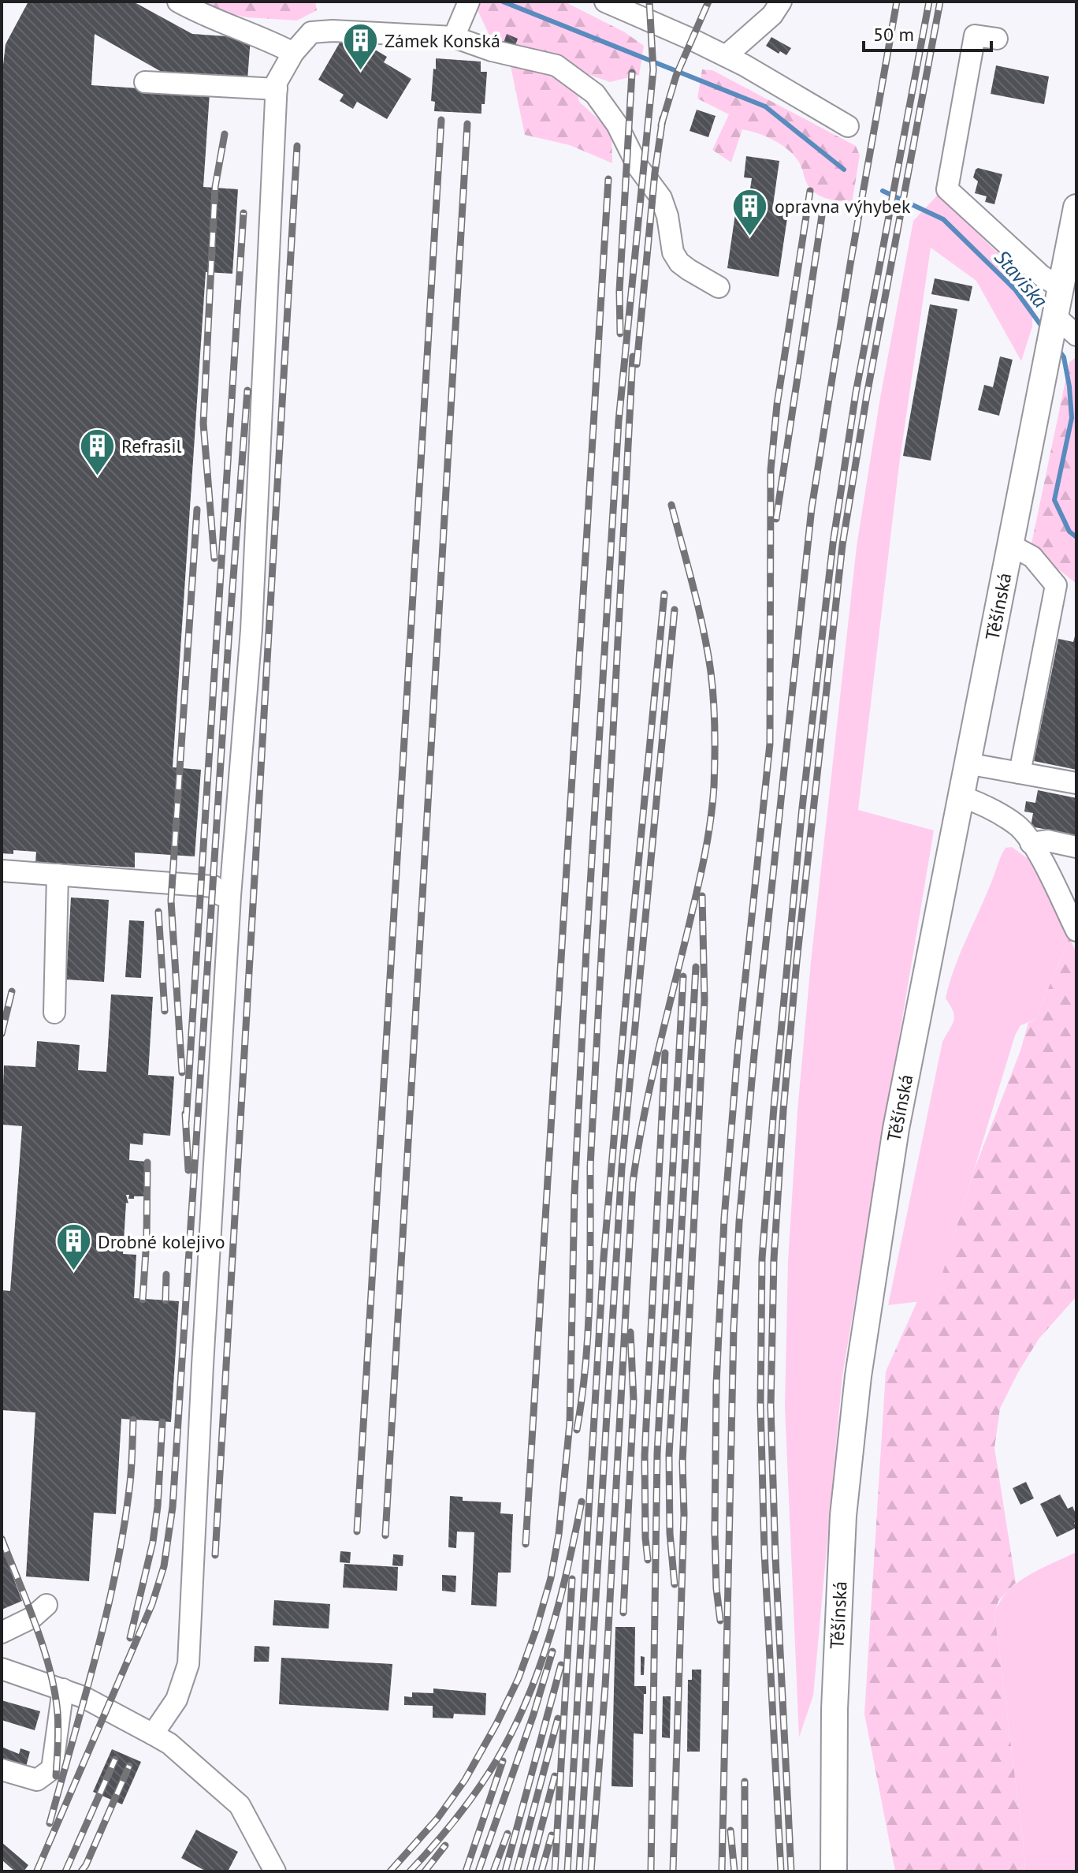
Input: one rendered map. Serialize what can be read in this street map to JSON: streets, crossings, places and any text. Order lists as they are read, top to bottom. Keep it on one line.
{"streets":{"main road":["Těšínská"]},"water":["Staviska"],"places":{"building":["Zámek Konská","opravna výhybek","Refrasil","Drobné kolejivo"]},"scale_bar":"50 m"}
